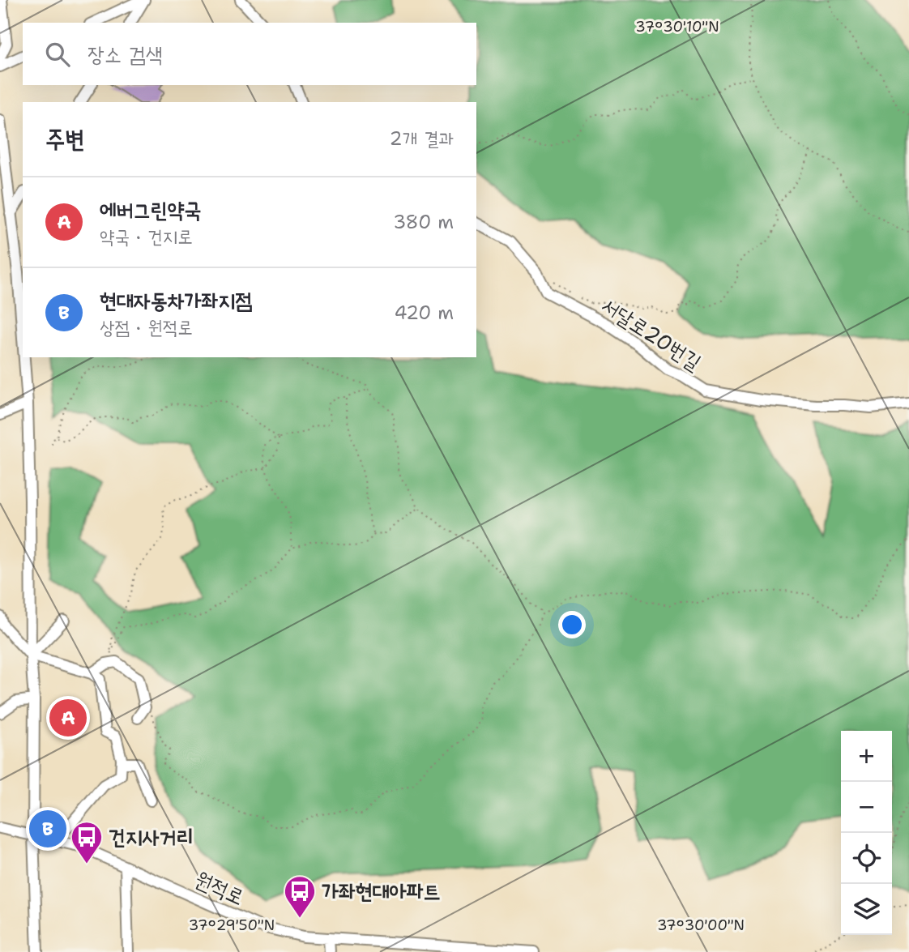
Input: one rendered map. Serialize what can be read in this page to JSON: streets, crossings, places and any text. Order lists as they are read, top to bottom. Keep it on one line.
{"streets":{"street":["서달로20번길","원적로"]},"places":{"bus stop":["건지사거리","가좌현대아파트"]},"page":{"search":"장소 검색","heading":["주변","2개 결과"],"list":[{"mark":"A","name":"에버그린약국","note":"약국 · 건지로","value":"380 m"},{"mark":"B","name":"현대자동차가좌지점","note":"상점 · 원적로","value":"420 m"}],"pins":["A","B"],"map_buttons":["+","−"]},"coordinates":["37°30'10\"N","37°29'50\"N","37°30'00\"N"]}
